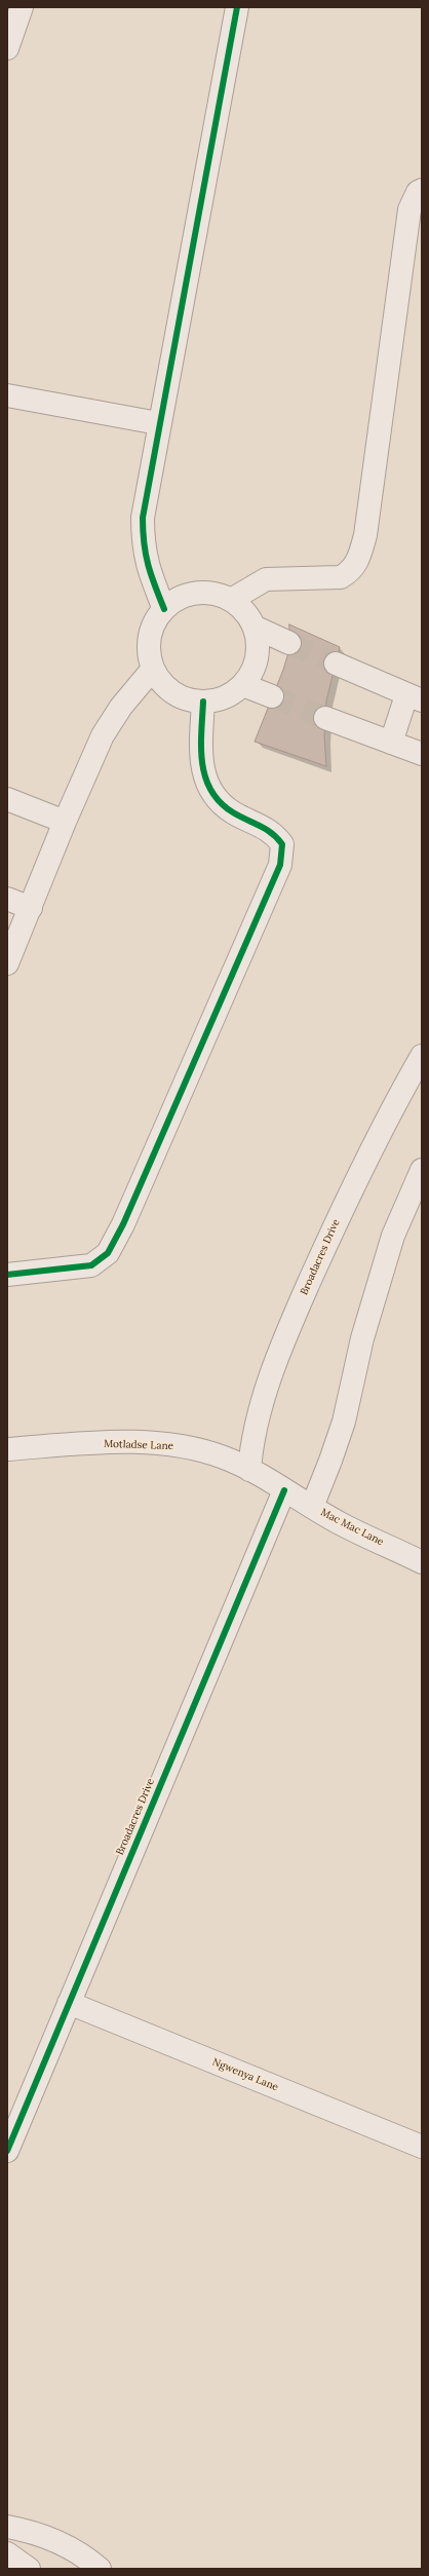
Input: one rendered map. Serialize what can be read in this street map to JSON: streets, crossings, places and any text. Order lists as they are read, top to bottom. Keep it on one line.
{"streets":{"street":["Broadacres Drive","Motladse Lane","Mac Mac Lane","Ngwenya Lane"]},"crossings":[["Broadacres Drive","Motladse Lane"],["Broadacres Drive","Mac Mac Lane"],["Broadacres Drive","Ngwenya Lane"],["Motladse Lane","Mac Mac Lane"]]}
